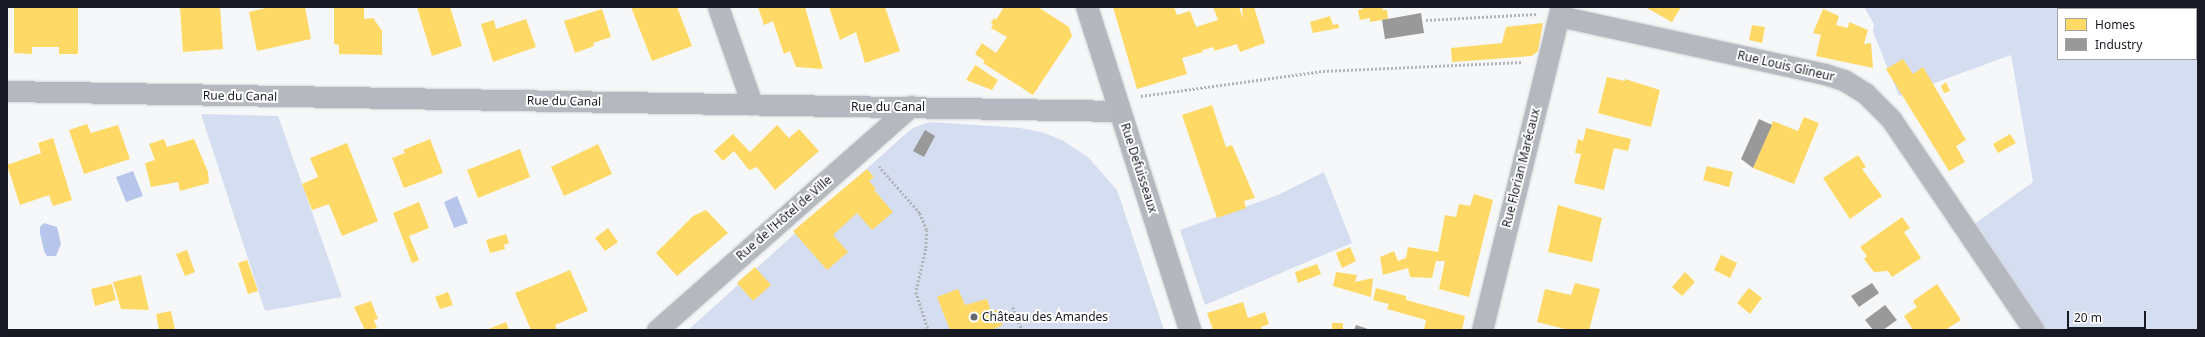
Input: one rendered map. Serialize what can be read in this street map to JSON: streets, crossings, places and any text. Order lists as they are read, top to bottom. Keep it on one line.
{"streets":{"street":["Rue Louis Glineur","Rue du Canal","Rue Defuisseaux","Rue Florian Marécaux","Rue de l'Hôtel de Ville"]},"crossings":[["Rue Louis Glineur","Rue Florian Marécaux"],["Rue du Canal","Rue Defuisseaux"],["Rue du Canal","Rue de l'Hôtel de Ville"]],"places":["Château des Amandes"],"legend":["Homes","Industry"],"scale_bar":"20 m"}
